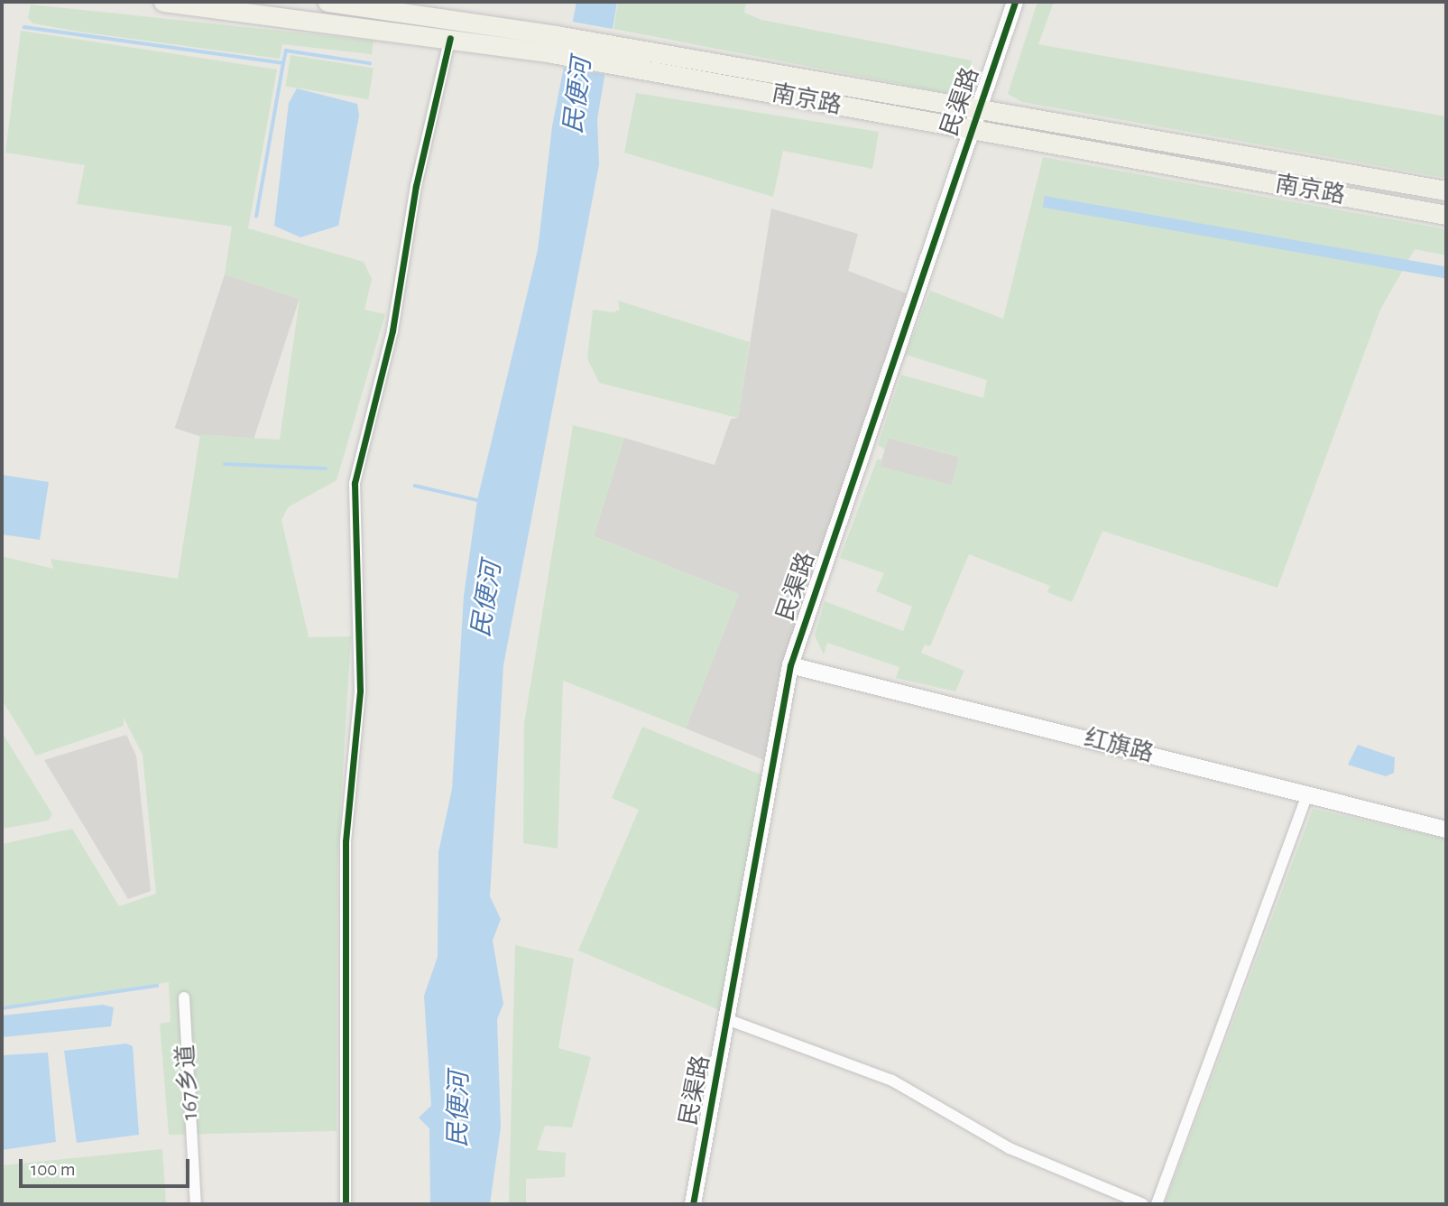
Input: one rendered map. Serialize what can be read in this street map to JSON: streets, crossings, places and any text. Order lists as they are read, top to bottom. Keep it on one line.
{"streets":{"main road":["南京路"],"street":["民渠路","红旗路","167乡道"]},"crossings":[["南京路","民渠路"],["民渠路","红旗路"]],"water":["民便河"],"scale_bar":"100 m"}
